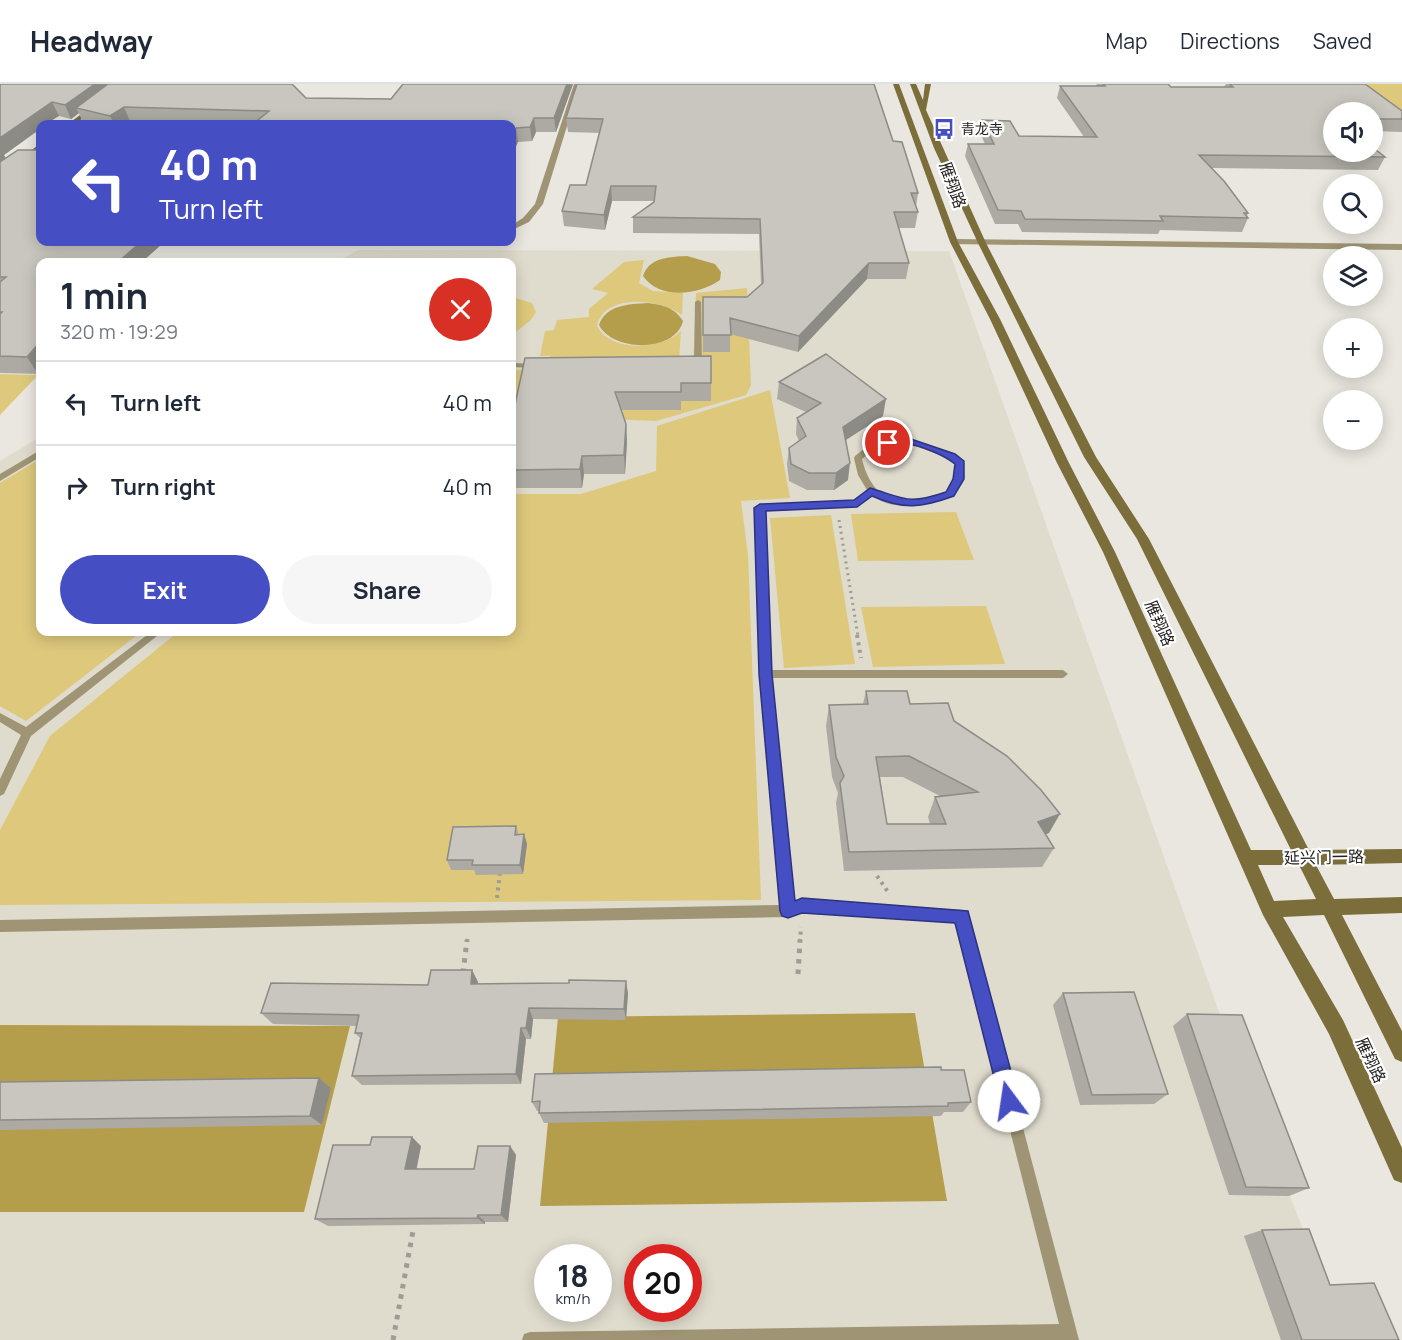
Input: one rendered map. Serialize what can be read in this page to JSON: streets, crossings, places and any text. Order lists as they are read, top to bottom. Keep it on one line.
{"streets":{"main road":["雁翔路","延兴门一路"]},"crossings":[["雁翔路","延兴门一路"]],"places":{"bus stop":["青龙寺"]},"page":{"header":"Headway","nav":["Map","Directions","Saved"],"map_buttons":["+","−"],"turn":["40 m","Turn left"],"heading":["1 min","320 m · 19:29"],"list":[{"name":"Turn left","value":"40 m"},{"name":"Turn right","value":"40 m"}],"buttons":["Exit","Share"],"speed":"18 km/h","limit":"20"}}
